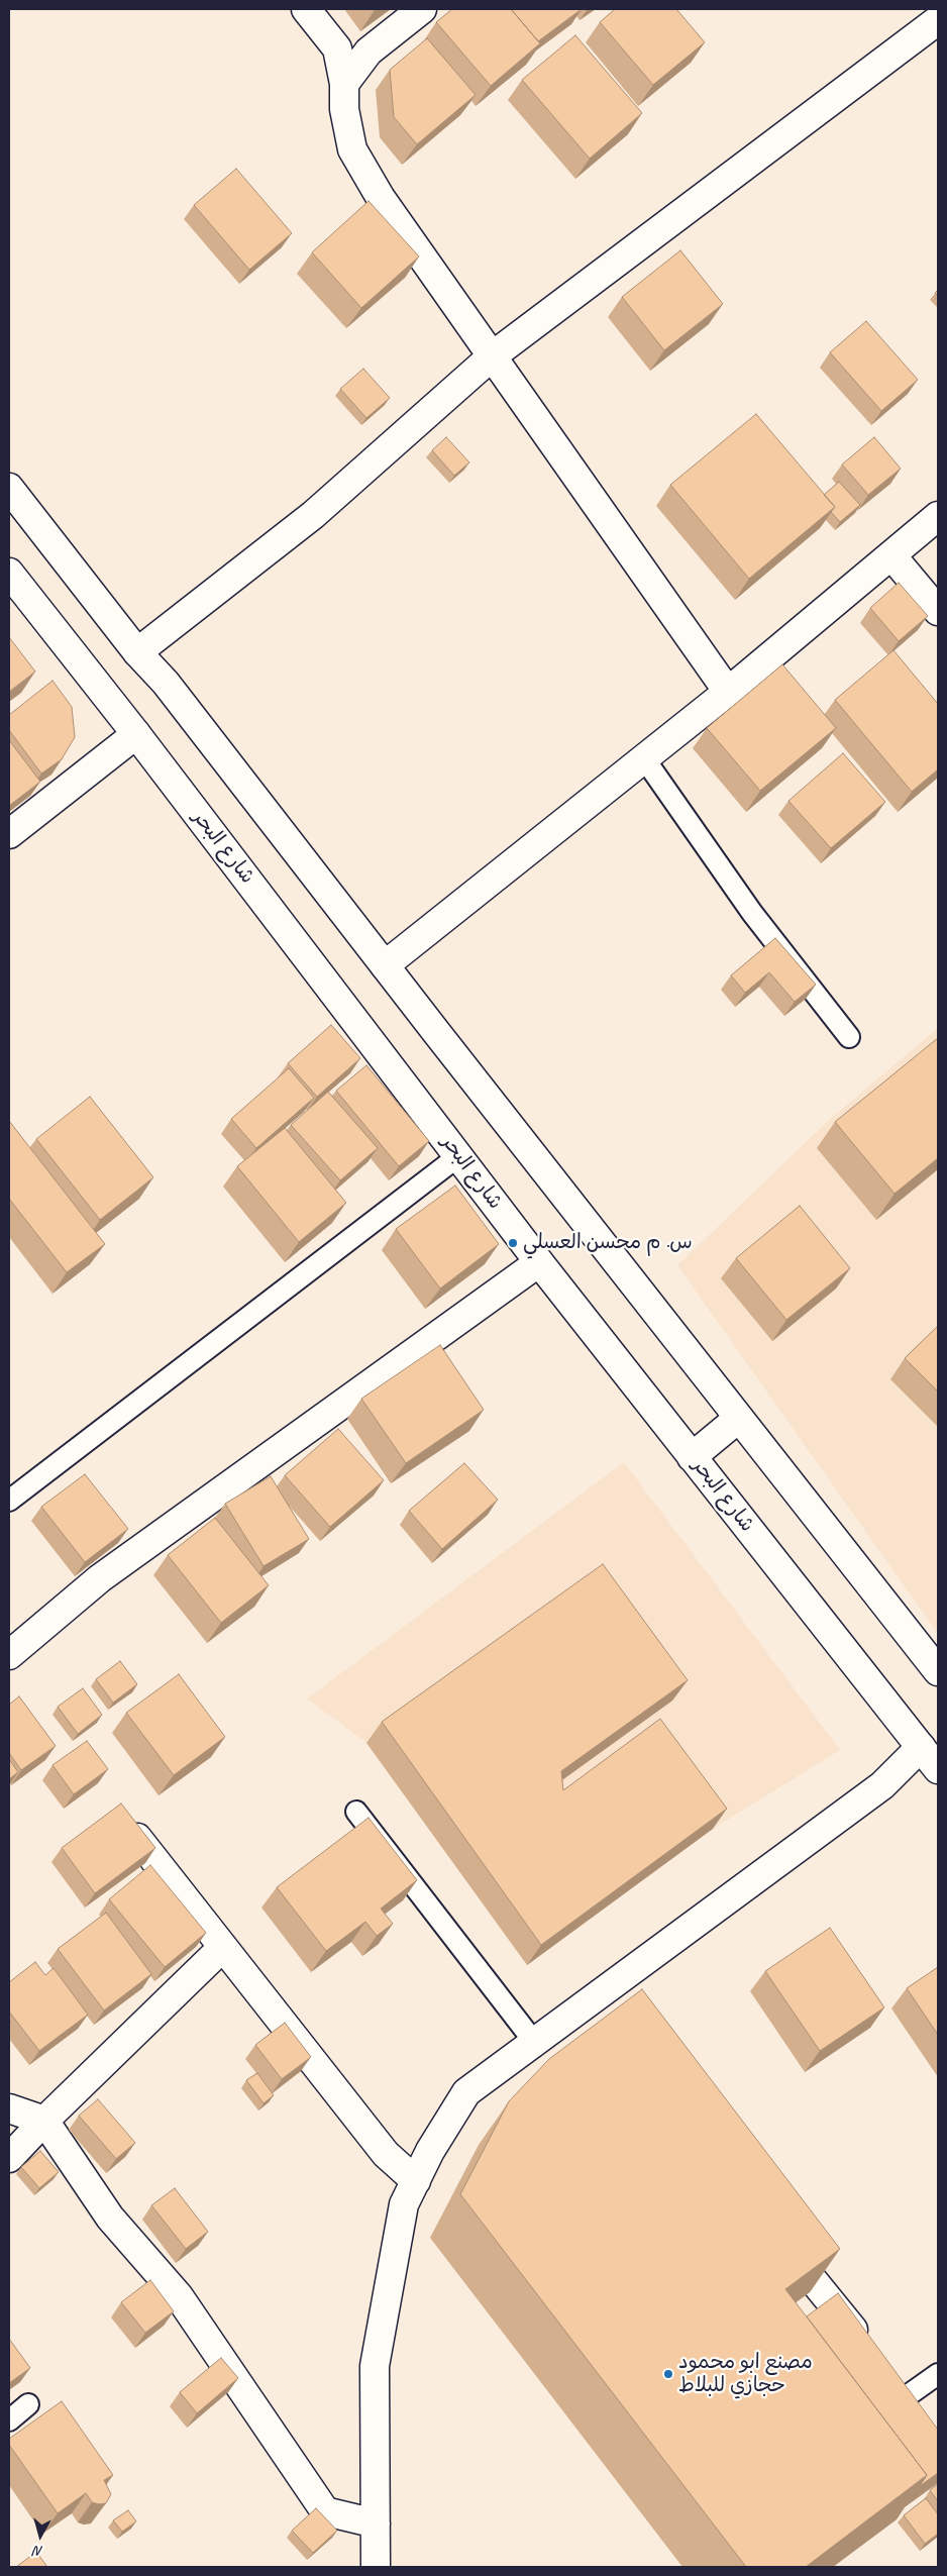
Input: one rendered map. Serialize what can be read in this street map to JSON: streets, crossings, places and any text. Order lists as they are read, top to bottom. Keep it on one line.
{"streets":{"street":["شارع البحر"]},"places":["س. م محسن العسلي","مصنع ابو محمود حجازي للبلاط"],"north":"bottom"}
